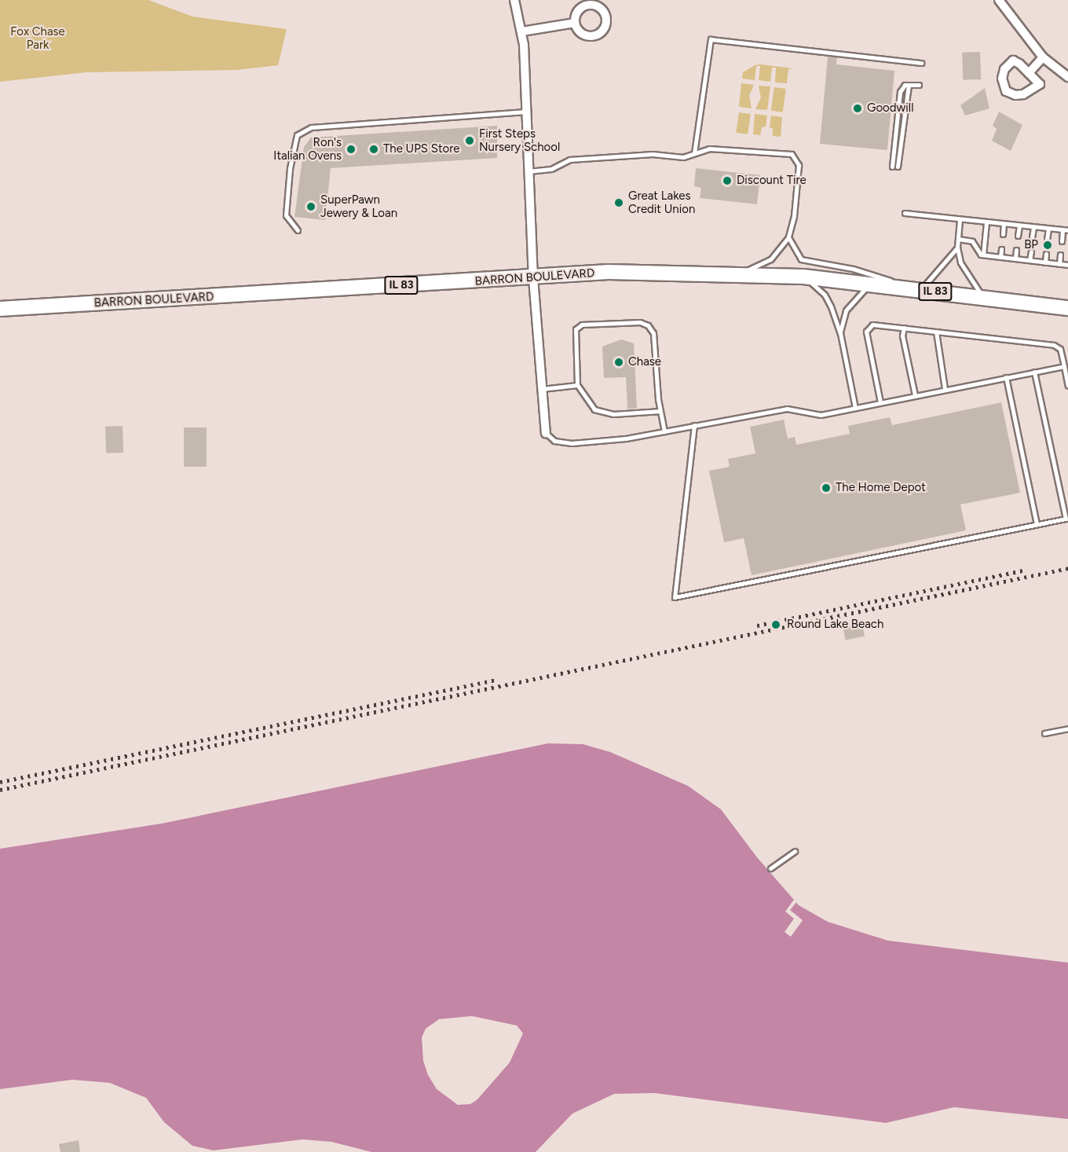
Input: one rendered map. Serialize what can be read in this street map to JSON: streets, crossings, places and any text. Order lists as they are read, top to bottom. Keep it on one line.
{"streets":{"main road":["BARRON BOULEVARD","IL 83"]},"parks":["Fox Chase Park"],"places":["Goodwill","First Steps Nursery School","Ron's Italian Ovens","The UPS Store","Discount Tire","Great Lakes Credit Union","SuperPawn Jewery & Loan","BP","Chase","The Home Depot","Round Lake Beach"]}
